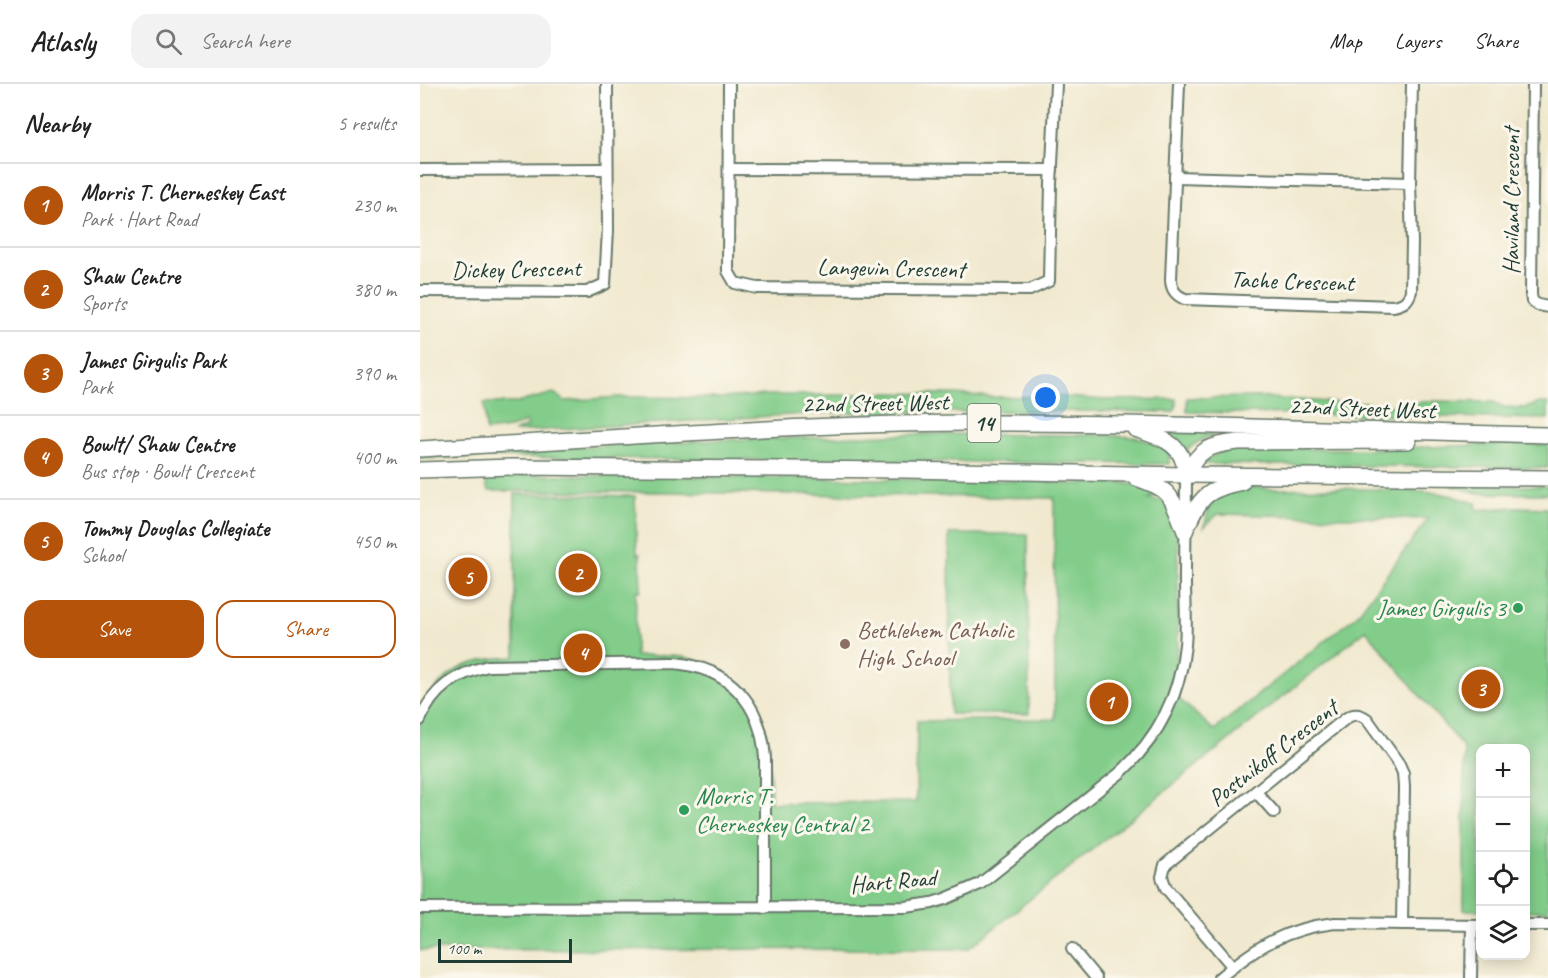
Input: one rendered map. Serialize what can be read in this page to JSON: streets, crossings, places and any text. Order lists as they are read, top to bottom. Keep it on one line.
{"streets":{"highway":["22nd Street West","14"],"street":["Haviland Crescent","Langevin Crescent","Dickey Crescent","Tache Crescent","Postnikoff Crescent","Hart Road"]},"crossings":[["14","Hart Road"]],"places":["James Girgulis 3","Bethlehem Catholic High School","Morris T. Cherneskey Central 2"],"scale_bar":"100 m","page":{"header":"Atlasly","search":"Search here","nav":["Map","Layers","Share"],"heading":["Nearby","5 results"],"list":[{"mark":"1","name":"Morris T. Cherneskey East","note":"Park · Hart Road","value":"230 m"},{"mark":"2","name":"Shaw Centre","note":"Sports","value":"380 m"},{"mark":"3","name":"James Girgulis Park","note":"Park","value":"390 m"},{"mark":"4","name":"Bowlt/ Shaw Centre","note":"Bus stop · Bowlt Crescent","value":"400 m"},{"mark":"5","name":"Tommy Douglas Collegiate","note":"School","value":"450 m"}],"pins":["2","5","4","3","1"],"buttons":["Save","Share"],"map_buttons":["+","−"],"scale":"100 m"}}
